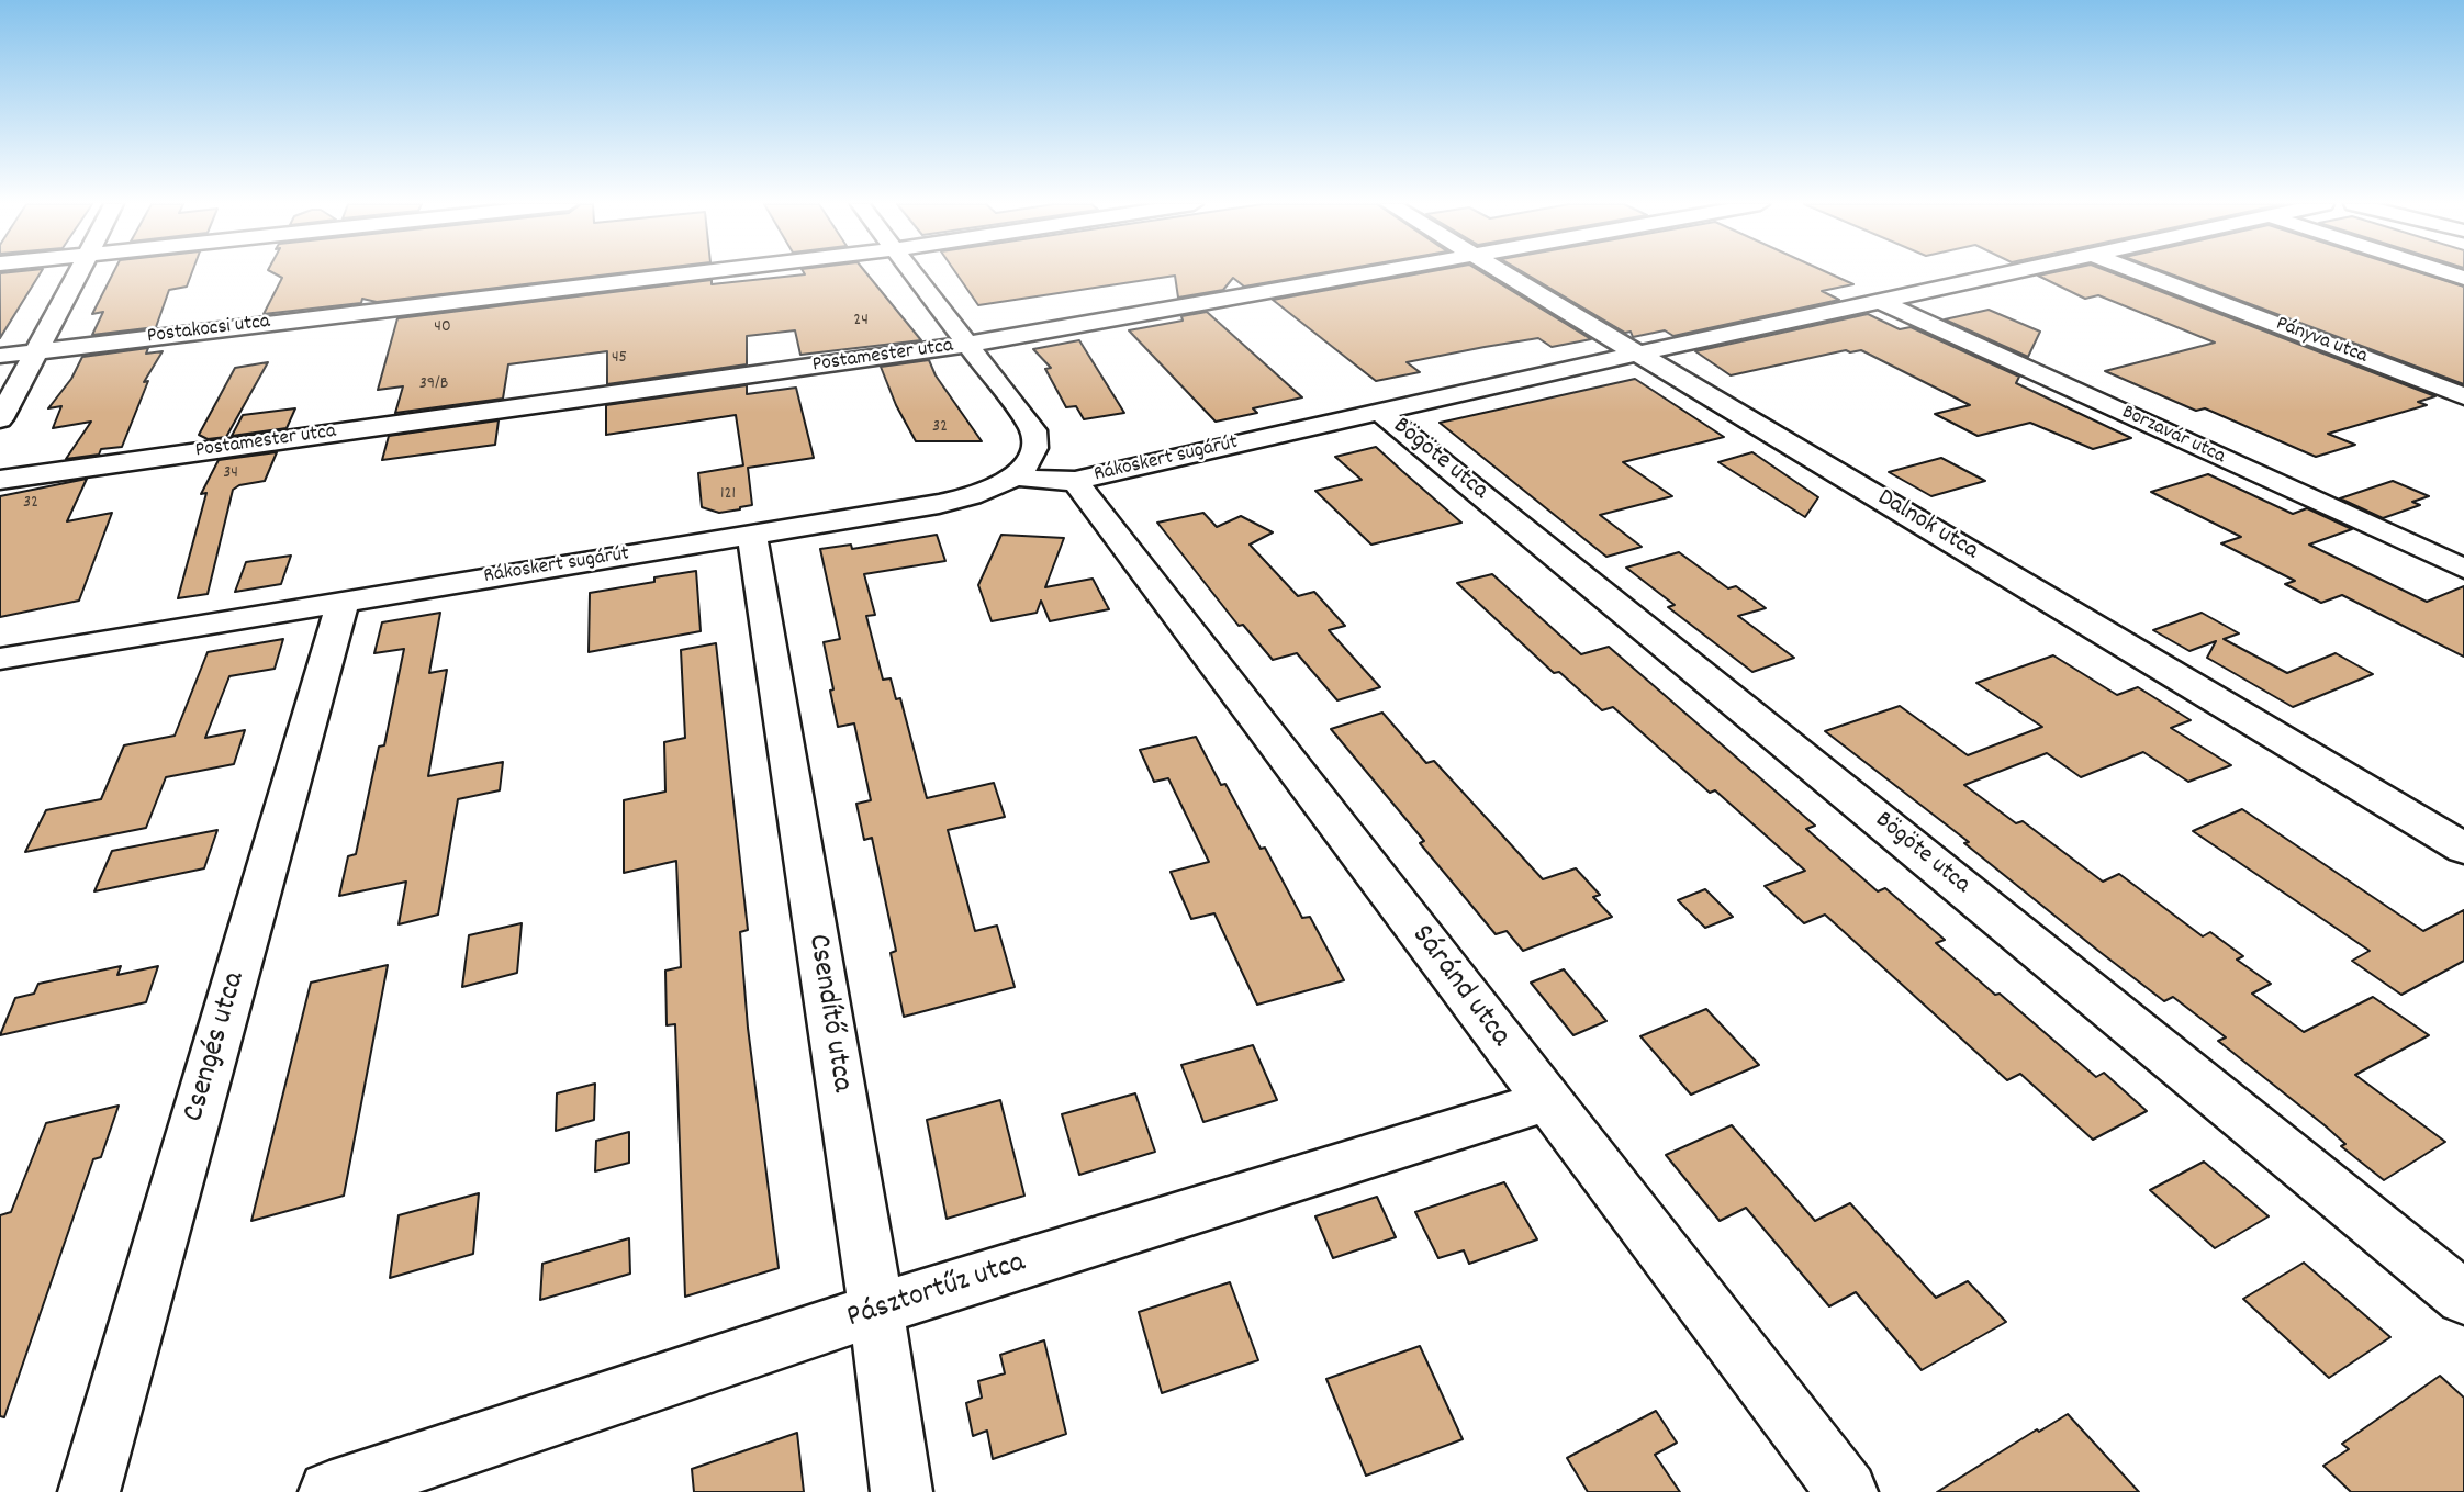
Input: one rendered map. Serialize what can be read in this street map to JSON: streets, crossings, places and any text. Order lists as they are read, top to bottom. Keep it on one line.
{"streets":{"street":["Postakocsi utca","Pányva utca","Postamester utca","Borzavár utca","Rákoskert sugárút","Bögöte utca","Dalnok utca","Sáránd utca","Csendítő utca","Csengés utca","Pásztortűz utca"]},"crossings":[["Borzavár utca","Rákoskert sugárút"],["Rákoskert sugárút","Bögöte utca"],["Rákoskert sugárút","Dalnok utca"],["Rákoskert sugárút","Sáránd utca"],["Rákoskert sugárút","Csendítő utca"],["Rákoskert sugárút","Csengés utca"],["Sáránd utca","Pásztortűz utca"],["Csendítő utca","Pásztortűz utca"]],"house_numbers":["24","40","45","39/B","32","34","121","32"]}
